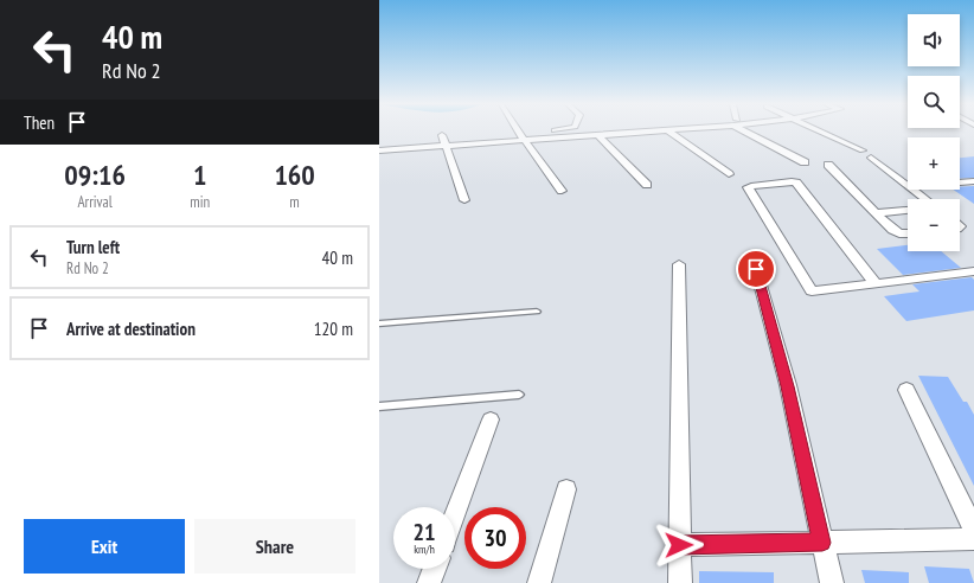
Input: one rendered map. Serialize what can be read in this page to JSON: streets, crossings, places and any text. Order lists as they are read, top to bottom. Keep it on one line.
{"page":{"turn":["40 m","Rd No 2"],"map_buttons":["+","−"],"then":"Then","eta":["09:16","Arrival","1","min","160","m"],"list":[{"name":"Turn left","note":"Rd No 2","value":"40 m"},{"name":"Arrive at destination","value":"120 m"}],"speed":"21 km/h","limit":"30","buttons":["Exit","Share"]}}
